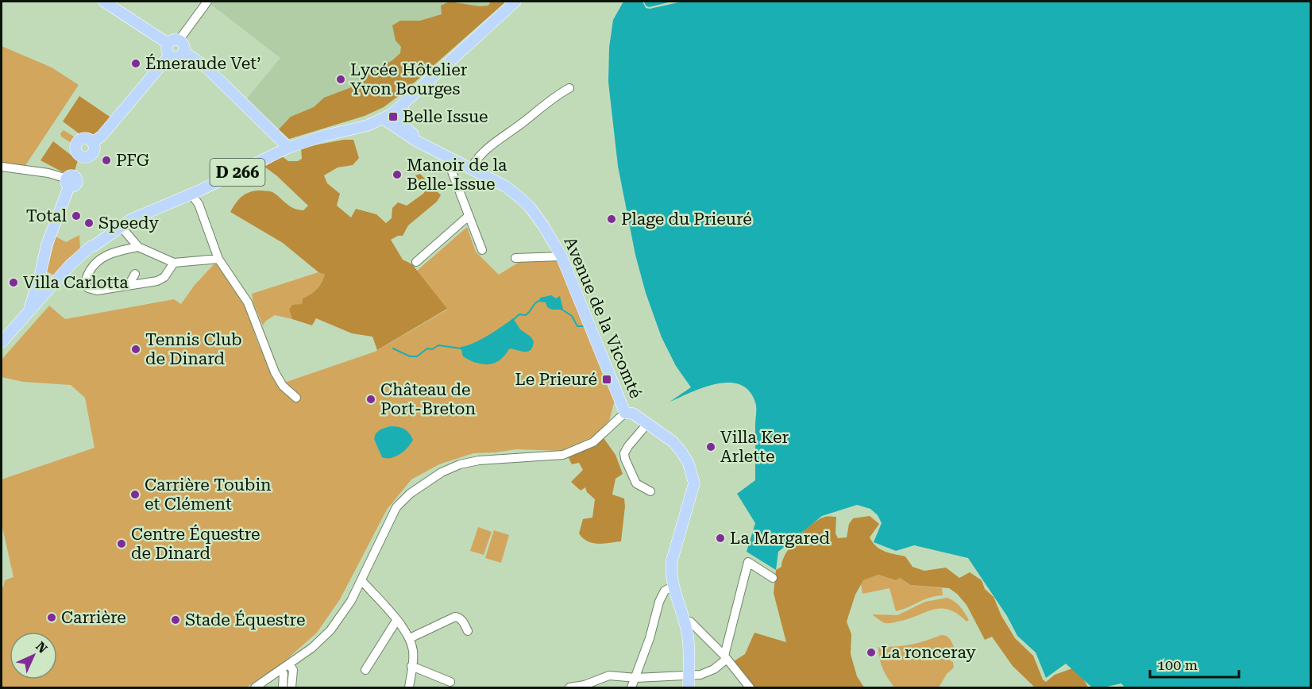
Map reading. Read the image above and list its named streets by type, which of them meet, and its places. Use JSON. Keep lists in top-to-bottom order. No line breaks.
{"streets":{"main road":["D 266","Avenue de la Vicomté"]},"crossings":[["D 266","Avenue de la Vicomté"]],"places":{"other":["Émeraude Vet’","Lycée Hôtelier Yvon Bourges","PFG","Manoir de la Belle-Issue","Total","Plage du Prieuré","Speedy","Villa Carlotta","Tennis Club de Dinard","Château de Port-Breton","Villa Ker Arlette","Carrière Toubin et Clément","La Margared","Centre Équestre de Dinard","Carrière","Stade Équestre","La ronceray"],"transit":["Belle Issue","Le Prieuré"]},"scale_bar":"100 m","north":"top right"}
